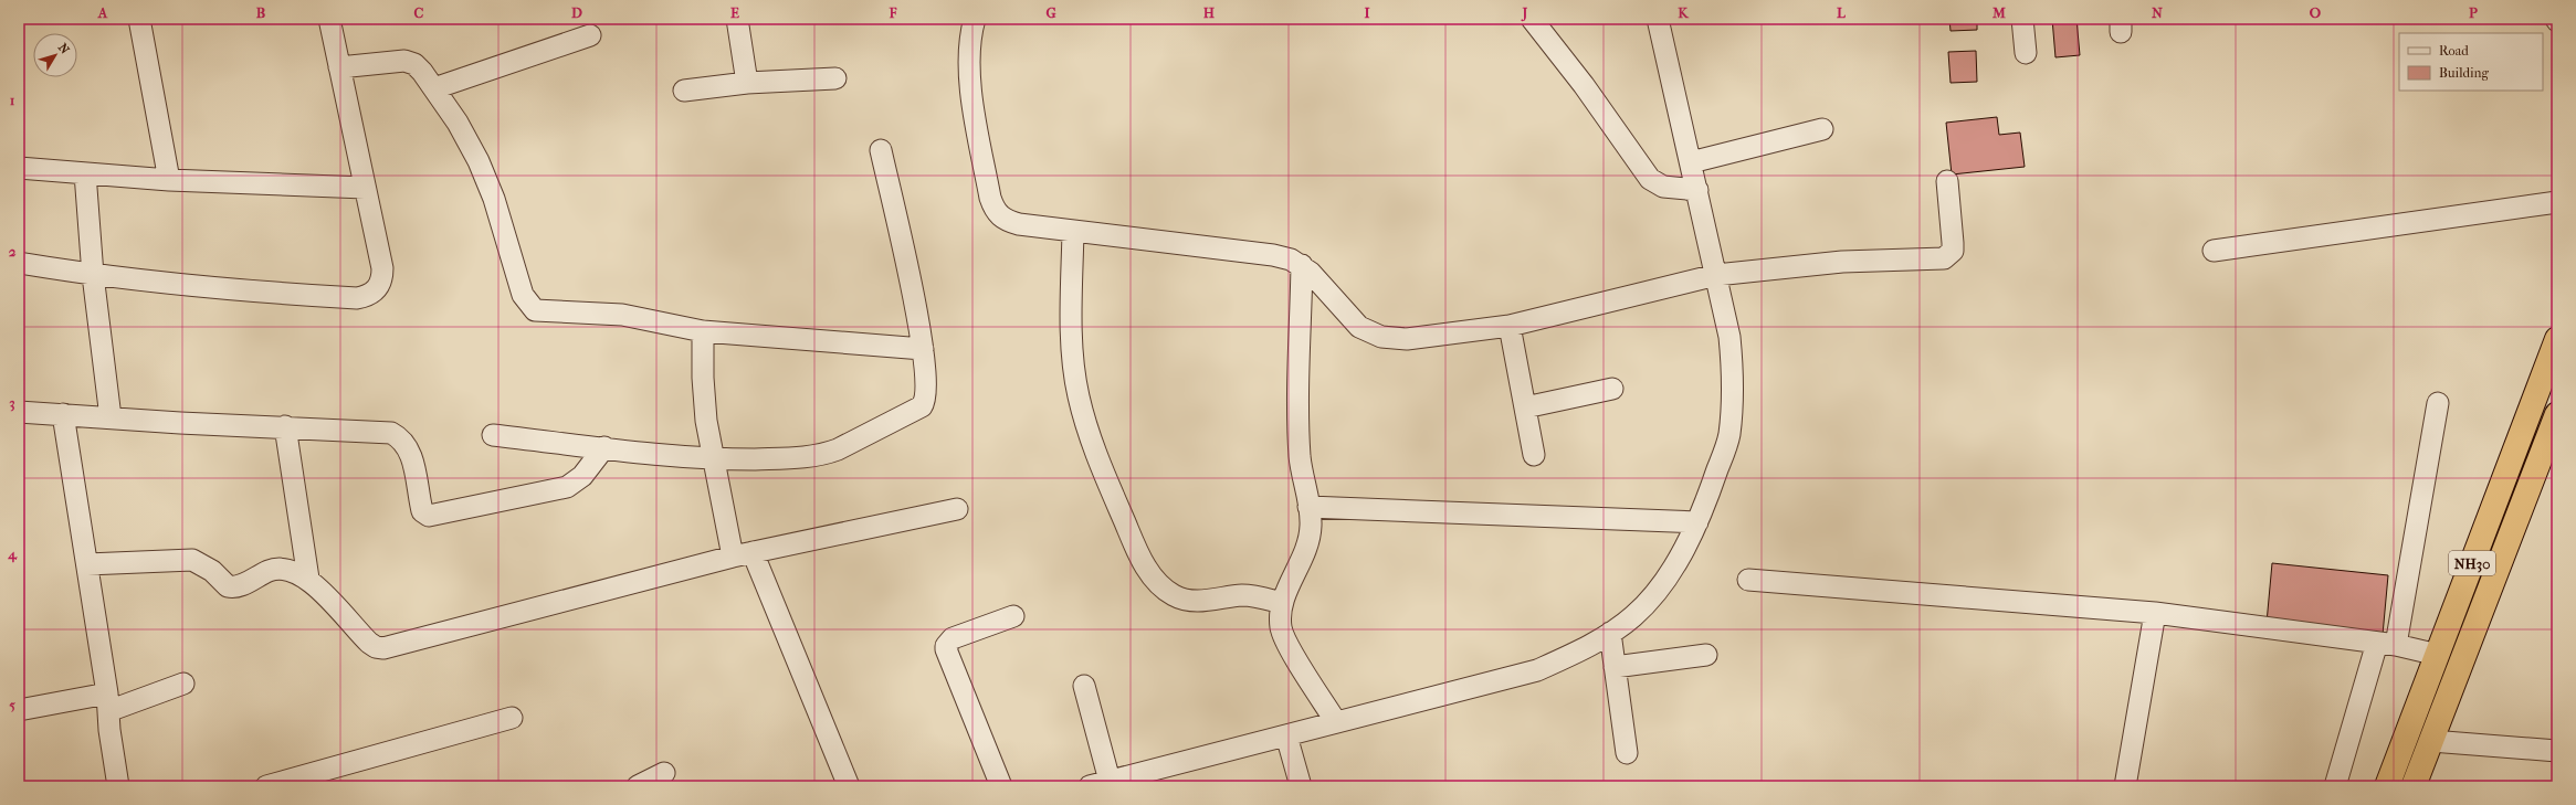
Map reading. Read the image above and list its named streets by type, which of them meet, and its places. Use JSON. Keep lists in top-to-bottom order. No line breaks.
{"streets":{"highway":["NH30"]},"legend":["Road","Building"],"north":"top right","grid":{"columns":["A","B","C","D","E","F","G","H","I","J","K","L","M","N","O","P"],"rows":["1","2","3","4","5"]}}
